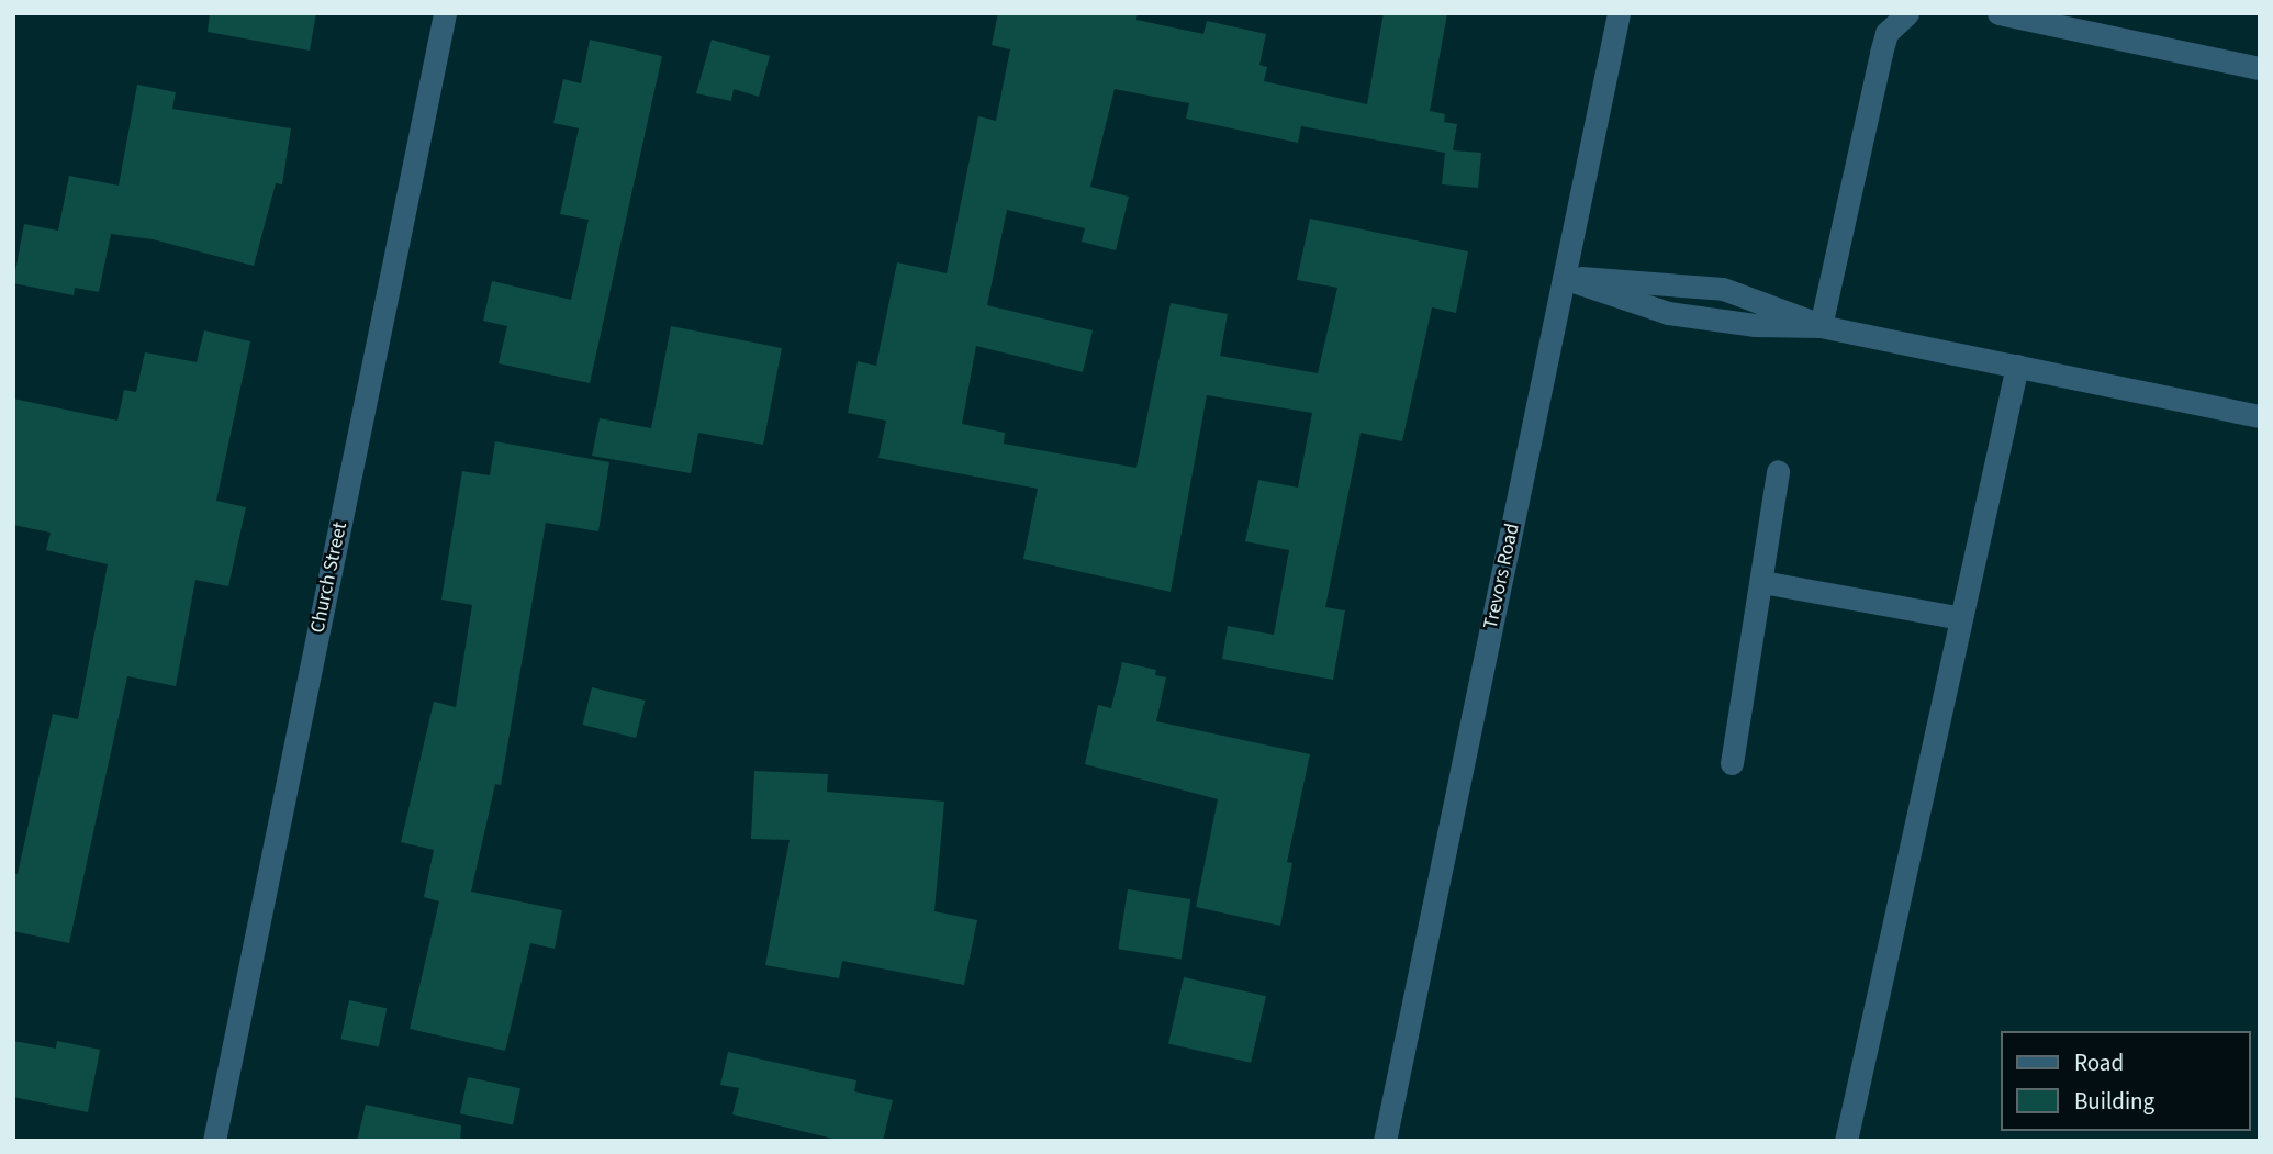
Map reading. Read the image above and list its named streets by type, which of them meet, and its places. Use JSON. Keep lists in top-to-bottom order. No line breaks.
{"streets":{"street":["Trevors Road","Church Street"]},"legend":["Road","Building"]}
